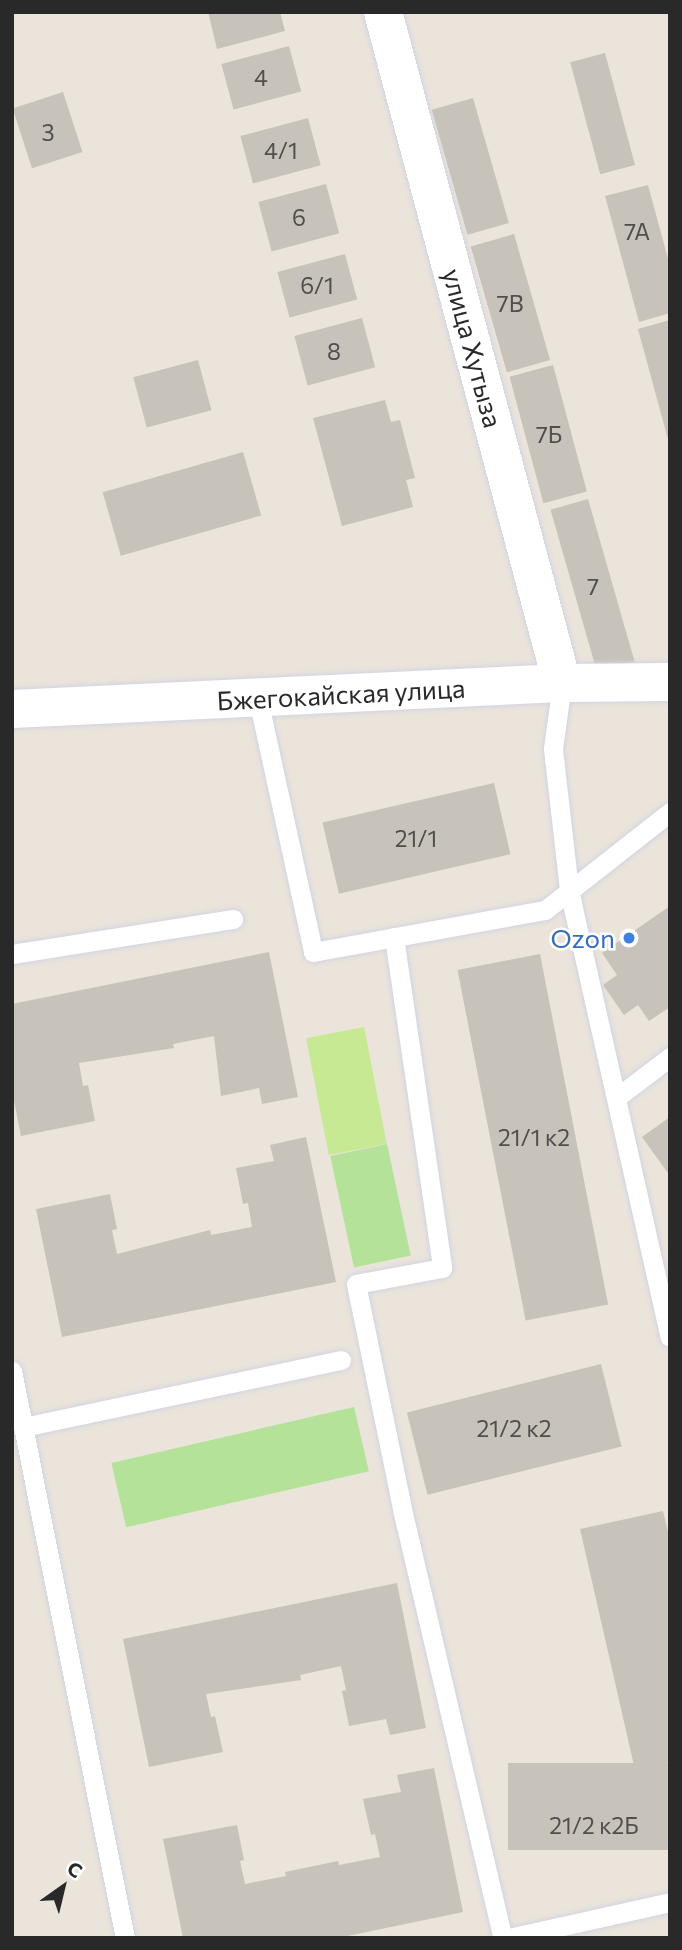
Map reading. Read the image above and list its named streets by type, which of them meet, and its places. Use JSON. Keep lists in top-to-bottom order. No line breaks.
{"streets":{"street":["улица Хутыза","Бжегокайская улица"]},"crossings":[["улица Хутыза","Бжегокайская улица"]],"places":["Ozon"],"house_numbers":["4","3","4/1","6","7А","6/1","7В","8","7Б","7","21/1","21/1 к2","21/2 к2","21/2 к2Б"],"north":"top right"}
